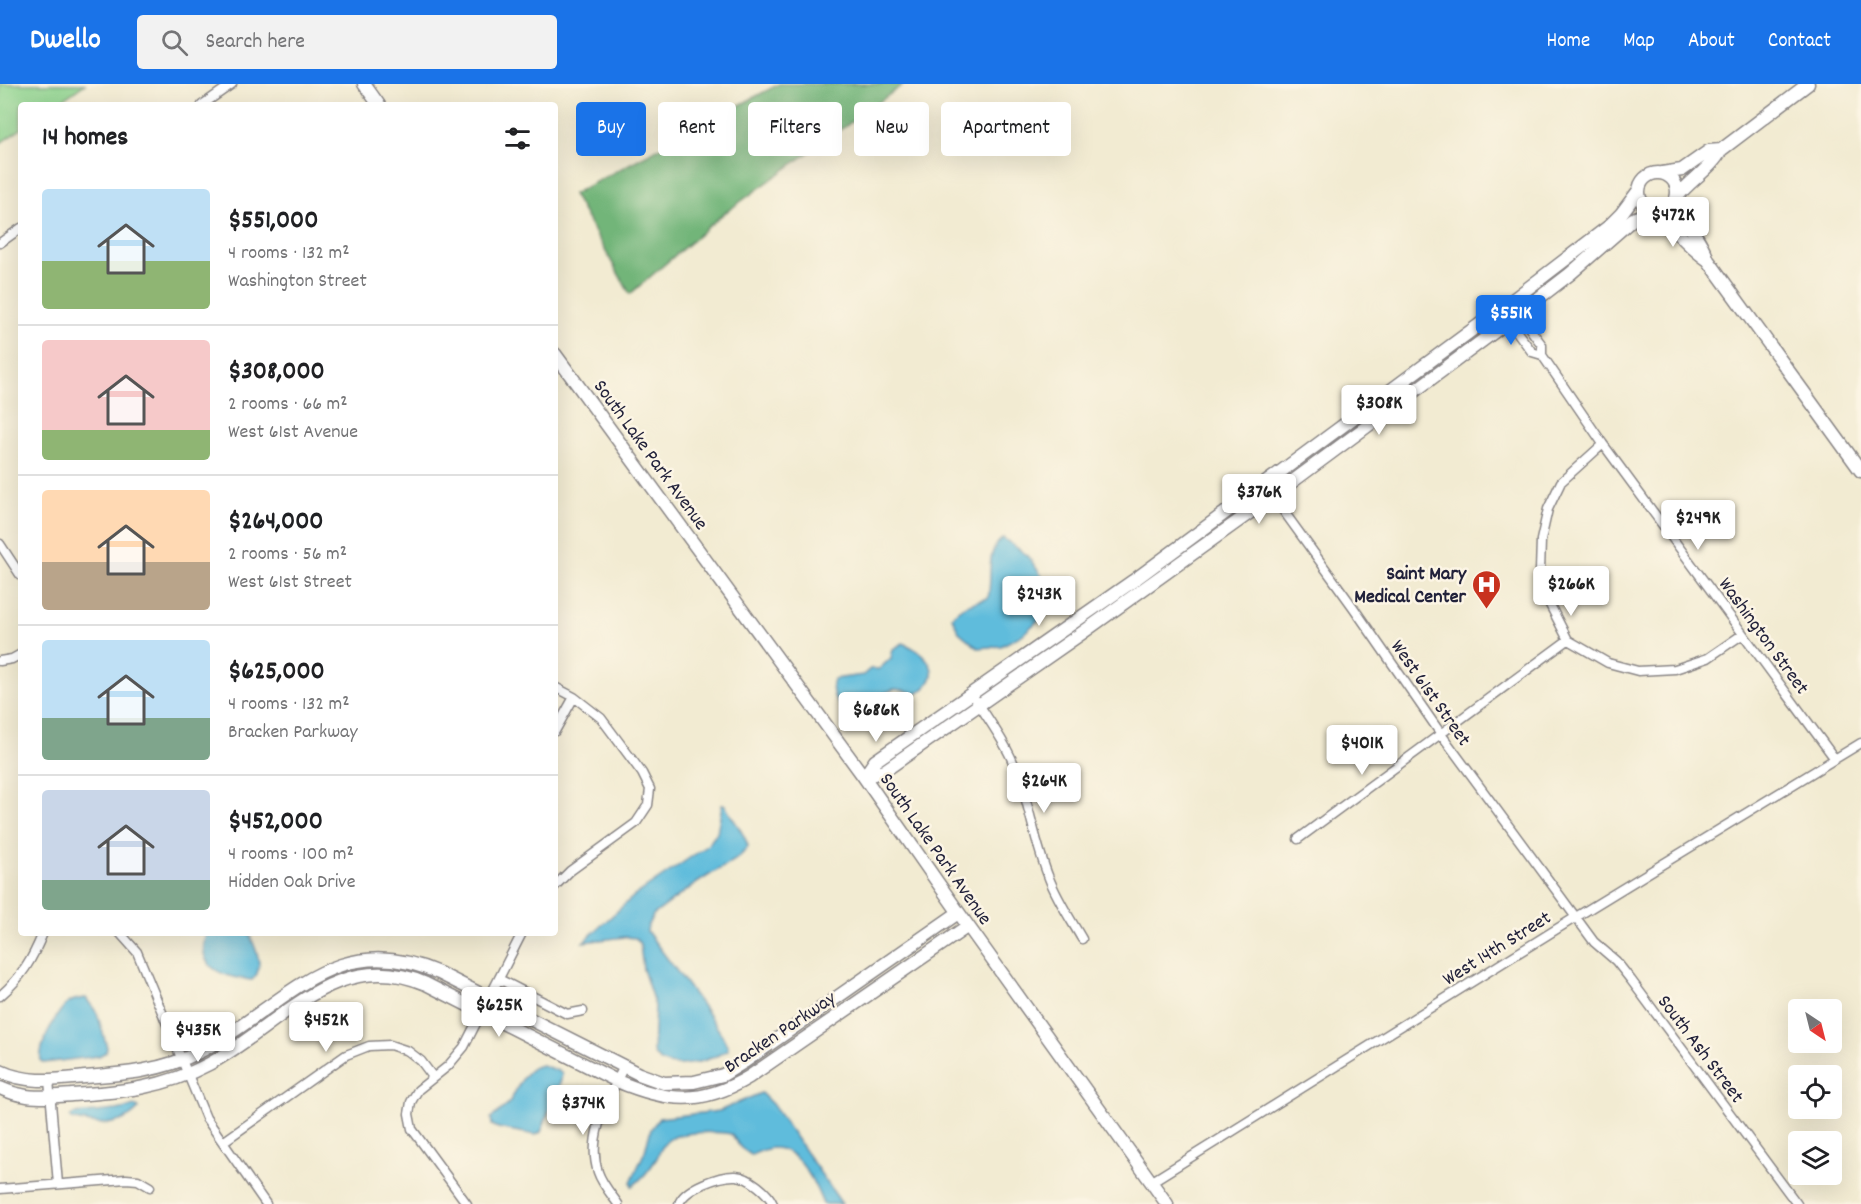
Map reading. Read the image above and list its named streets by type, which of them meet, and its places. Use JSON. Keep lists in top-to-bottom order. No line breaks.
{"streets":{"main road":["South Lake Park Avenue","Bracken Parkway"],"street":["Washington Street","West 61st Street","West 14th Street","South Ash Street"]},"crossings":[["South Lake Park Avenue","West 14th Street"],["South Lake Park Avenue","Bracken Parkway"],["Washington Street","West 14th Street"],["West 61st Street","West 14th Street"],["West 61st Street","South Ash Street"],["West 14th Street","South Ash Street"]],"places":{"hospital":["Saint Mary Medical Center"]},"north":"bottom right","page":{"header":"Dwello","search":"Search here","nav":["Home","Map","About","Contact"],"chip":["Buy","Rent","Filters","New","Apartment"],"heading":"14 homes","list":[{"name":"$551,000","note":"4 rooms · 132 m² · Washington Street"},{"name":"$308,000","note":"2 rooms · 66 m² · West 61st Avenue"},{"name":"$264,000","note":"2 rooms · 56 m² · West 61st Street"},{"name":"$625,000","note":"4 rooms · 132 m² · Bracken Parkway"},{"name":"$452,000","note":"4 rooms · 100 m² · Hidden Oak Drive"}],"price":["$472K","$551K","$308K","$376K","$249K","$266K","$243K","$686K","$401K","$264K","$625K","$452K","$435K","$374K"]}}
